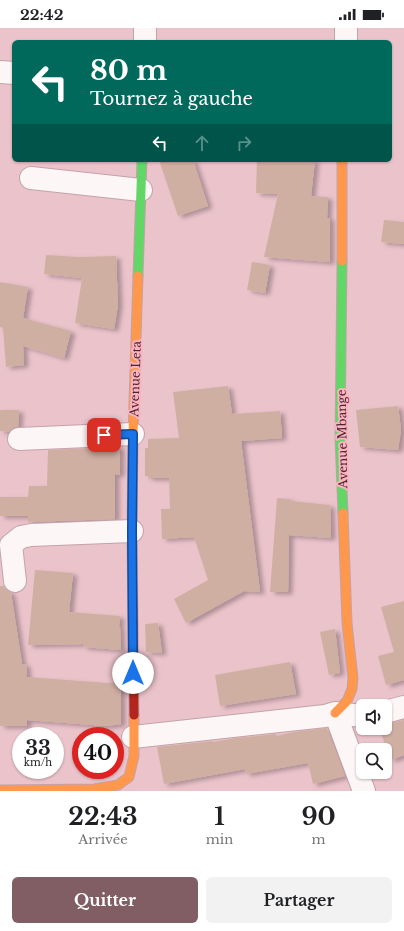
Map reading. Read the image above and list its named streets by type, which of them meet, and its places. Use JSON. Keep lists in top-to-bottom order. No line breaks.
{"streets":{"street":["Avenue Leta","Avenue Mbange"]},"page":{"status":"22:42","turn":["80 m","Tournez à gauche"],"speed":"33 km/h","limit":"40","eta":["22:43","Arrivée","1","min","90","m"],"buttons":["Quitter","Partager"]}}
